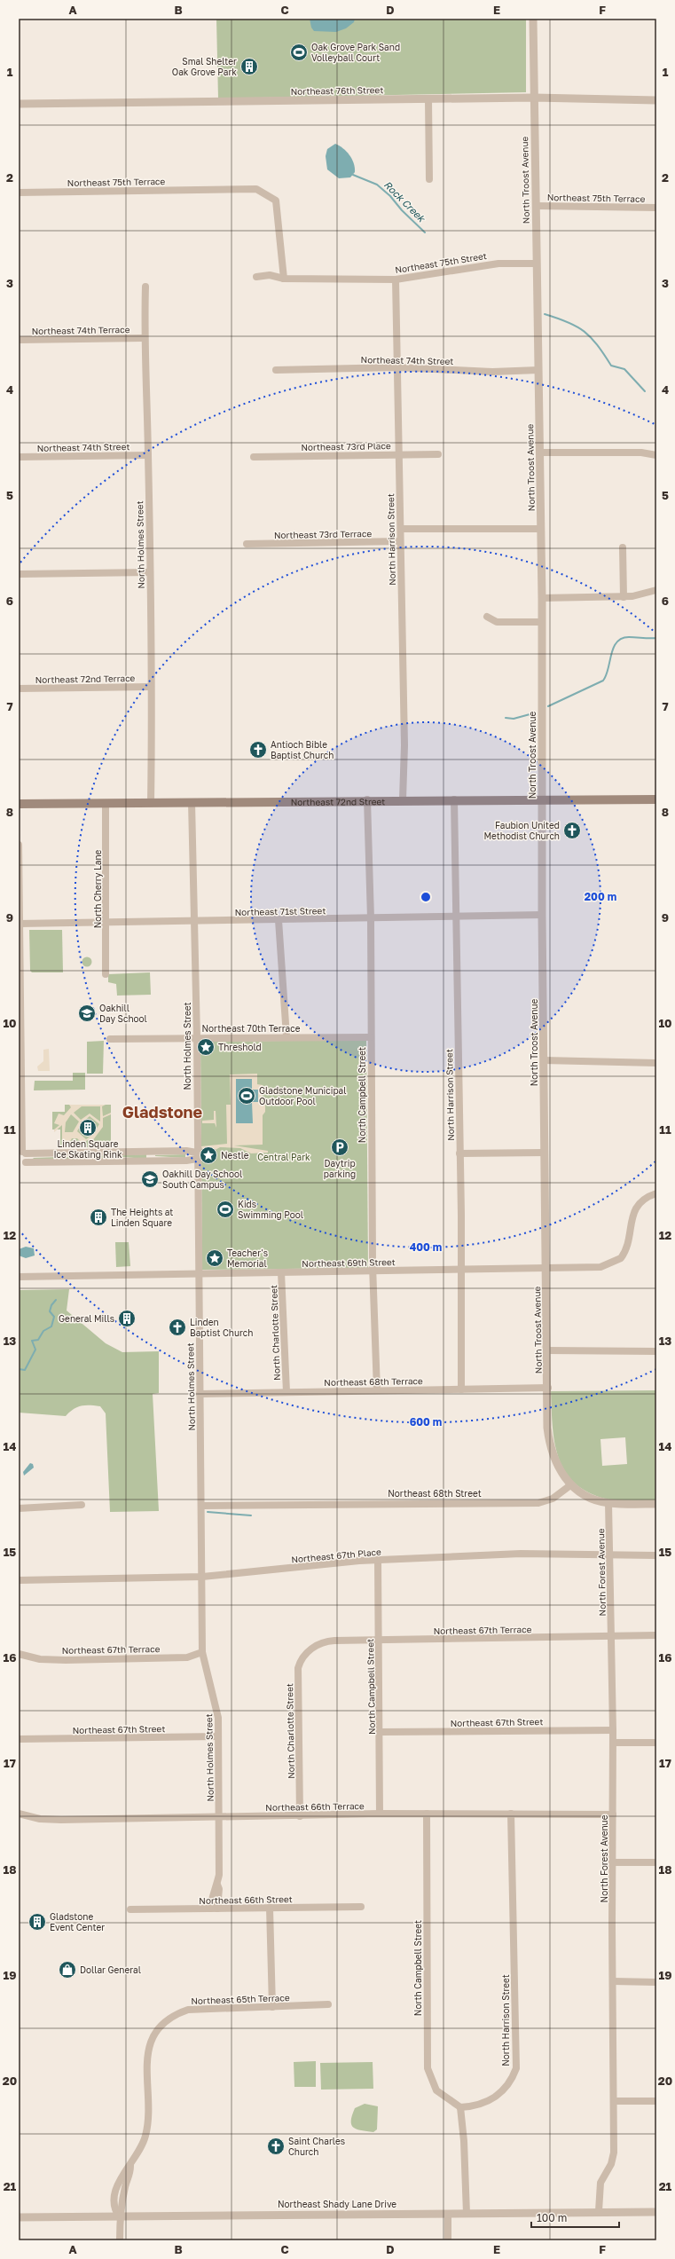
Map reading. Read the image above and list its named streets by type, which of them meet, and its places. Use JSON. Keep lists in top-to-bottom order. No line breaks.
{"streets":{"main road":["Northeast 72nd Street"],"street":["Northeast 76th Street","North Troost Avenue","Northeast 75th Terrace","Northeast 75th Street","Northeast 74th Terrace","Northeast 74th Street","Northeast 73rd Place","Northeast 73rd Terrace","North Harrison Street","North Holmes Street","Northeast 72nd Terrace","North Cherry Lane","Northeast 71st Street","Northeast 70th Terrace","North Campbell Street","Northeast 69th Street","North Charlotte Street","Northeast 68th Terrace","Northeast 68th Street","Northeast 67th Place","North Forest Avenue","Northeast 67th Terrace","Northeast 67th Street","Northeast 66th Terrace","Northeast 66th Street","Northeast 65th Terrace","Northeast Shady Lane Drive"]},"crossings":[["Northeast 76th Street","North Troost Avenue"],["North Troost Avenue","Northeast 75th Terrace"],["North Troost Avenue","Northeast 75th Street"],["North Troost Avenue","Northeast 74th Street"],["North Troost Avenue","Northeast 72nd Street"],["North Troost Avenue","Northeast 71st Street"],["North Troost Avenue","Northeast 69th Street"],["North Troost Avenue","Northeast 68th Terrace"],["North Troost Avenue","Northeast 68th Street"],["Northeast 75th Terrace","Northeast 75th Street"],["Northeast 75th Street","North Harrison Street"],["Northeast 74th Terrace","North Holmes Street"],["Northeast 74th Street","North Harrison Street"],["Northeast 74th Street","North Holmes Street"],["Northeast 73rd Place","North Harrison Street"],["Northeast 73rd Terrace","North Harrison Street"],["North Harrison Street","Northeast 72nd Street"],["North Harrison Street","Northeast 71st Street"],["North Harrison Street","North Campbell Street"],["North Harrison Street","Northeast 69th Street"],["North Harrison Street","Northeast 68th Terrace"],["North Harrison Street","Northeast 66th Terrace"],["North Holmes Street","Northeast 72nd Terrace"],["North Holmes Street","Northeast 72nd Street"],["North Holmes Street","Northeast 71st Street"],["North Holmes Street","Northeast 70th Terrace"],["North Holmes Street","Northeast 69th Street"],["North Holmes Street","Northeast 68th Terrace"],["North Holmes Street","Northeast 68th Street"],["North Holmes Street","Northeast 67th Place"],["North Holmes Street","Northeast 67th Terrace"],["North Holmes Street","Northeast 67th Street"],["North Holmes Street","Northeast 66th Terrace"],["North Holmes Street","Northeast 66th Street"],["Northeast 72nd Street","North Cherry Lane"],["Northeast 72nd Street","North Campbell Street"],["North Cherry Lane","Northeast 71st Street"],["Northeast 71st Street","North Campbell Street"],["Northeast 70th Terrace","North Campbell Street"],["North Campbell Street","Northeast 69th Street"],["North Campbell Street","Northeast 68th Terrace"],["North Campbell Street","Northeast 67th Place"],["North Campbell Street","Northeast 67th Terrace"],["North Campbell Street","Northeast 67th Street"],["North Campbell Street","Northeast 66th Terrace"],["Northeast 69th Street","North Charlotte Street"],["North Charlotte Street","Northeast 68th Terrace"],["North Charlotte Street","Northeast 67th Terrace"],["North Charlotte Street","Northeast 66th Terrace"],["Northeast 67th Place","North Forest Avenue"],["North Forest Avenue","Northeast 67th Terrace"],["North Forest Avenue","Northeast 67th Street"],["North Forest Avenue","Northeast 66th Terrace"],["North Forest Avenue","Northeast Shady Lane Drive"],["Northeast 65th Terrace","Northeast Shady Lane Drive"]],"districts":["Gladstone"],"water":["Rock Creek"],"parks":["Central Park"],"places":{"sports":["Oak Grove Park Sand Volleyball Court","Gladstone Municipal Outdoor Pool","Kids Swimming Pool"],"building":["Smal Shelter Oak Grove Park","Linden Square Ice Skating Rink","The Heights at Linden Square","General Mills","Gladstone Event Center"],"church":["Antioch Bible Baptist Church","Faubion United Methodist Church","Linden Baptist Church","Saint Charles Church"],"school or university":["Oakhill Day School","Oakhill Day School South Campus"],"place":["Threshold","Nestle","Teacher's Memorial"],"parking":["Daytrip parking"],"shop":["Dollar General"]},"scale_bar":"100 m","grid":{"columns":["A","B","C","D","E","F"],"rows":["1","2","3","4","5","6","7","8","9","10","11","12","13","14","15","16","17","18","19","20","21"]},"rings":["200 m","400 m","600 m"]}
